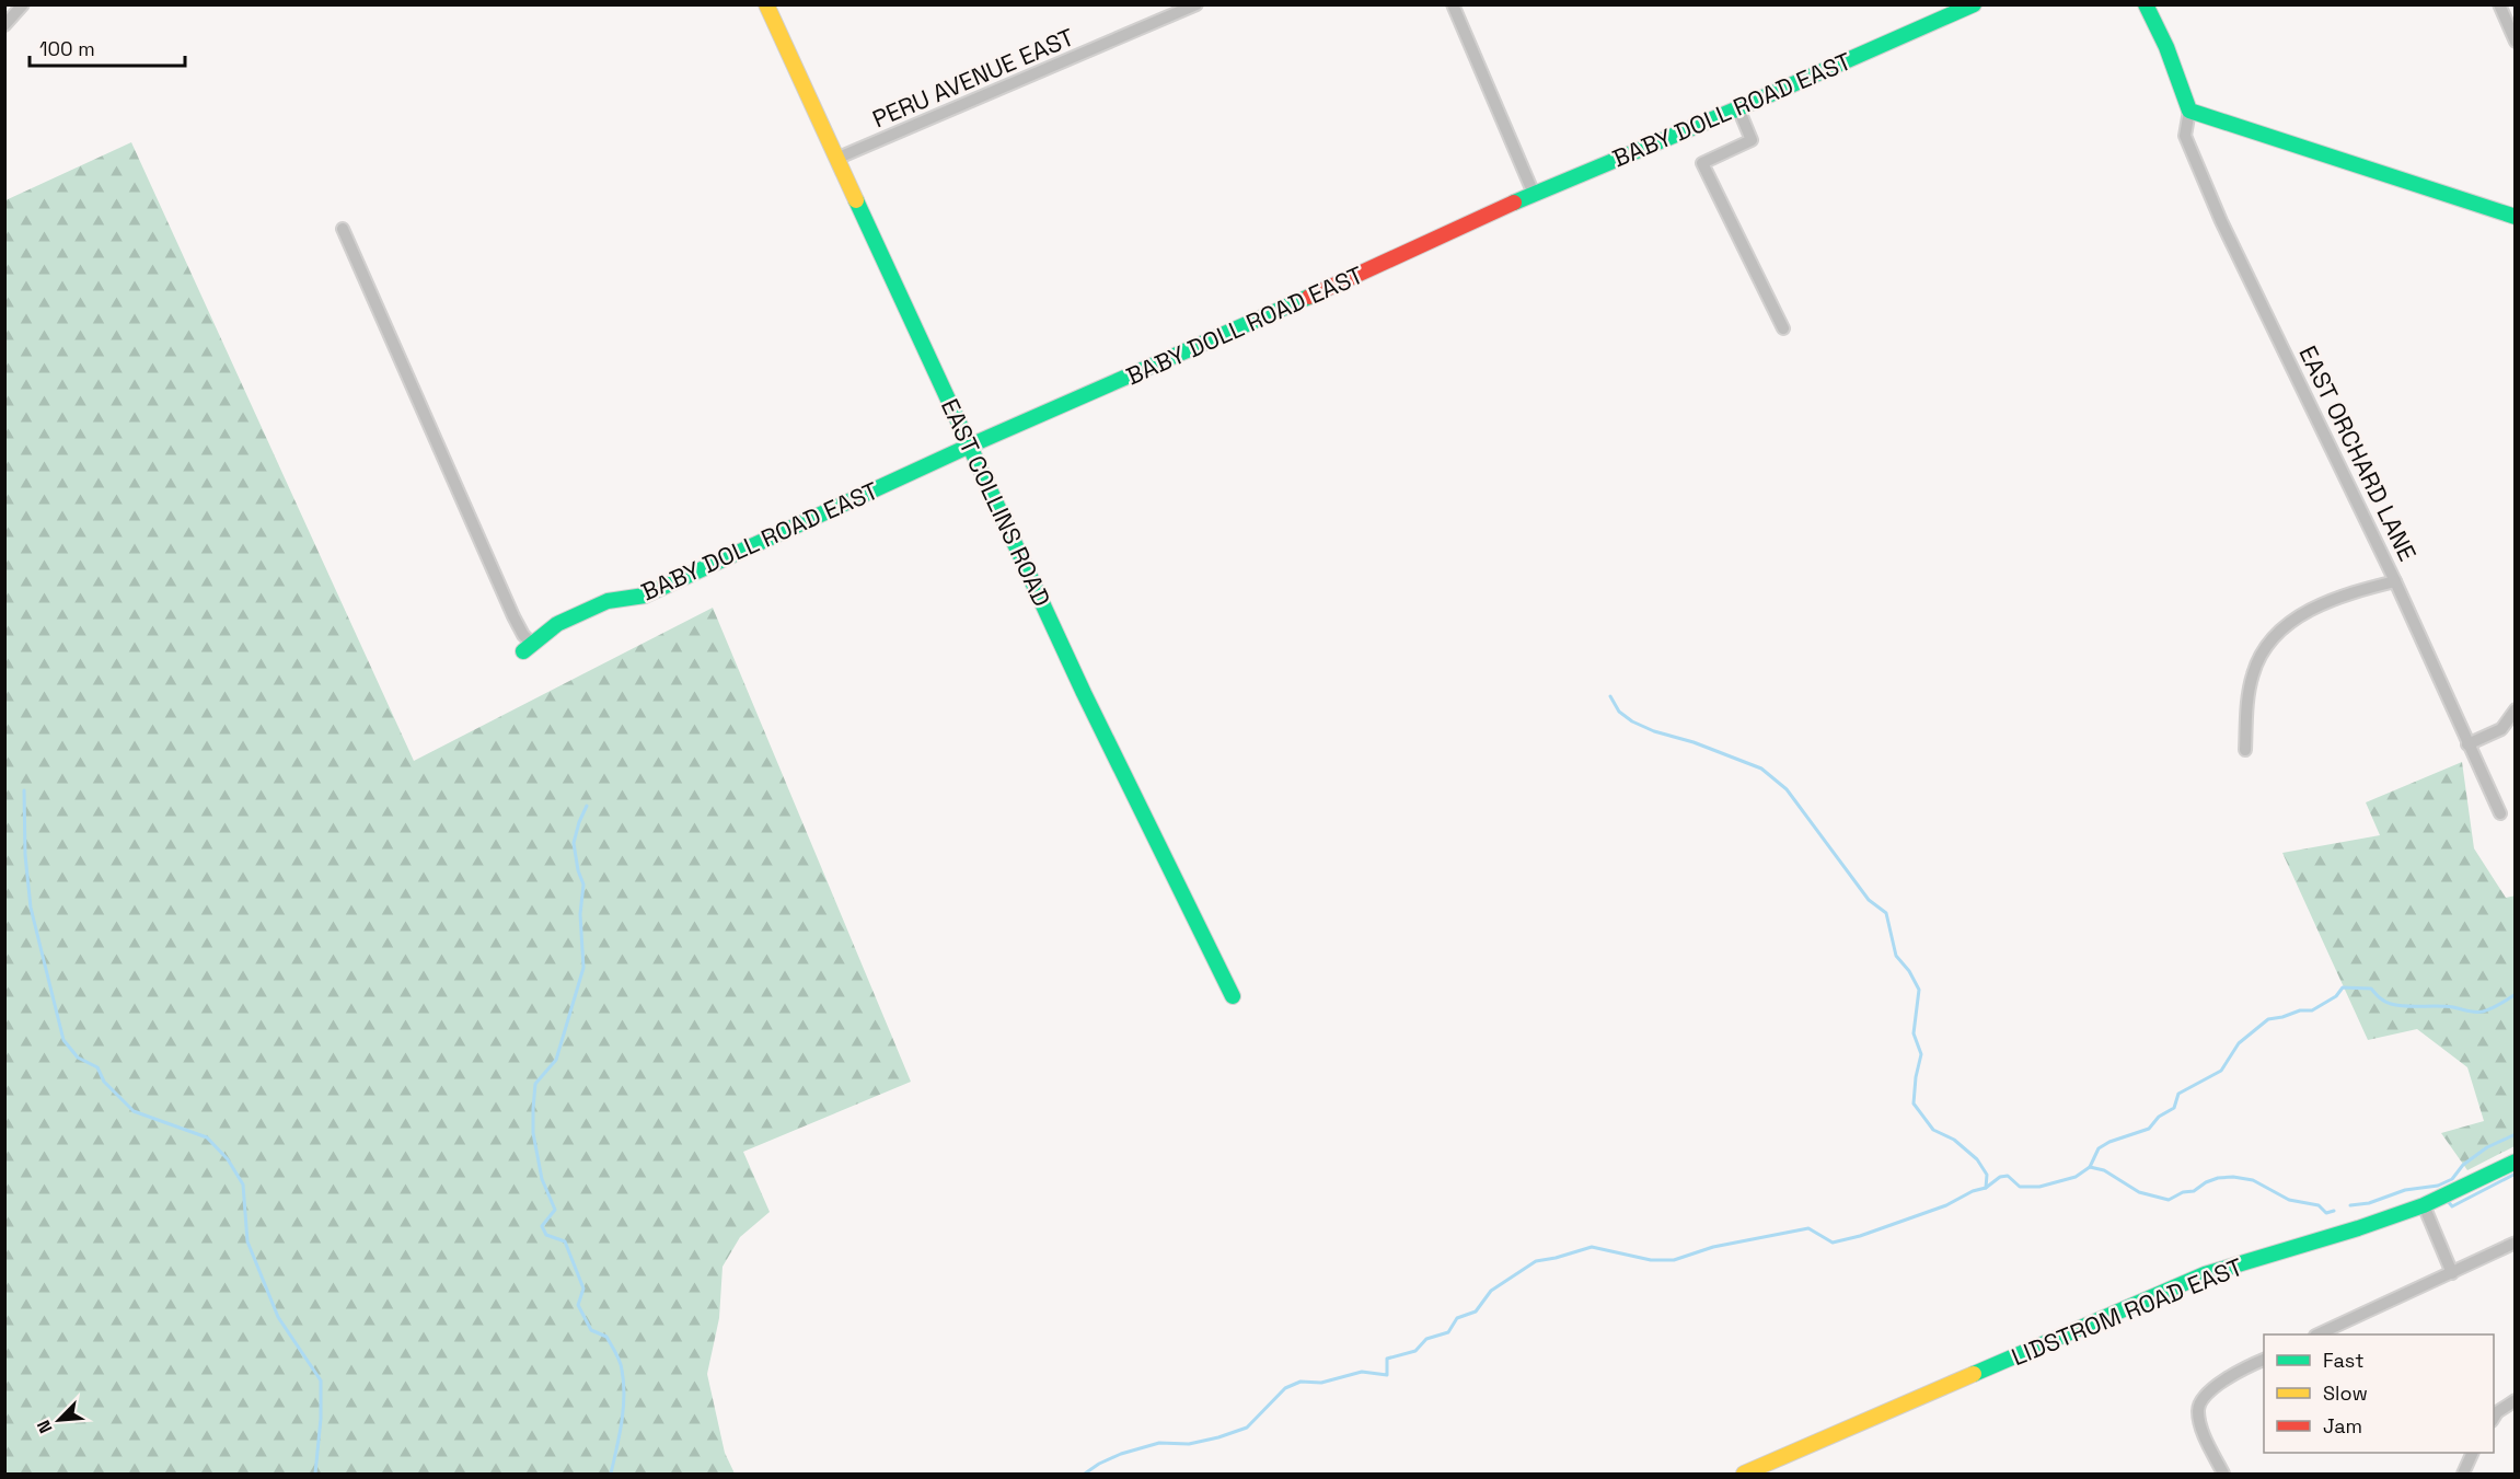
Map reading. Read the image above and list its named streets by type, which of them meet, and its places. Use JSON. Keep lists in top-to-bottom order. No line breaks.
{"streets":{"street":["PERU AVENUE EAST","BABY DOLL ROAD EAST","EAST ORCHARD LANE","EAST COLLINS ROAD","LIDSTROM ROAD EAST"]},"crossings":[["PERU AVENUE EAST","EAST COLLINS ROAD"],["BABY DOLL ROAD EAST","EAST COLLINS ROAD"]],"legend":["Fast","Slow","Jam"],"scale_bar":"100 m","north":"bottom left"}
